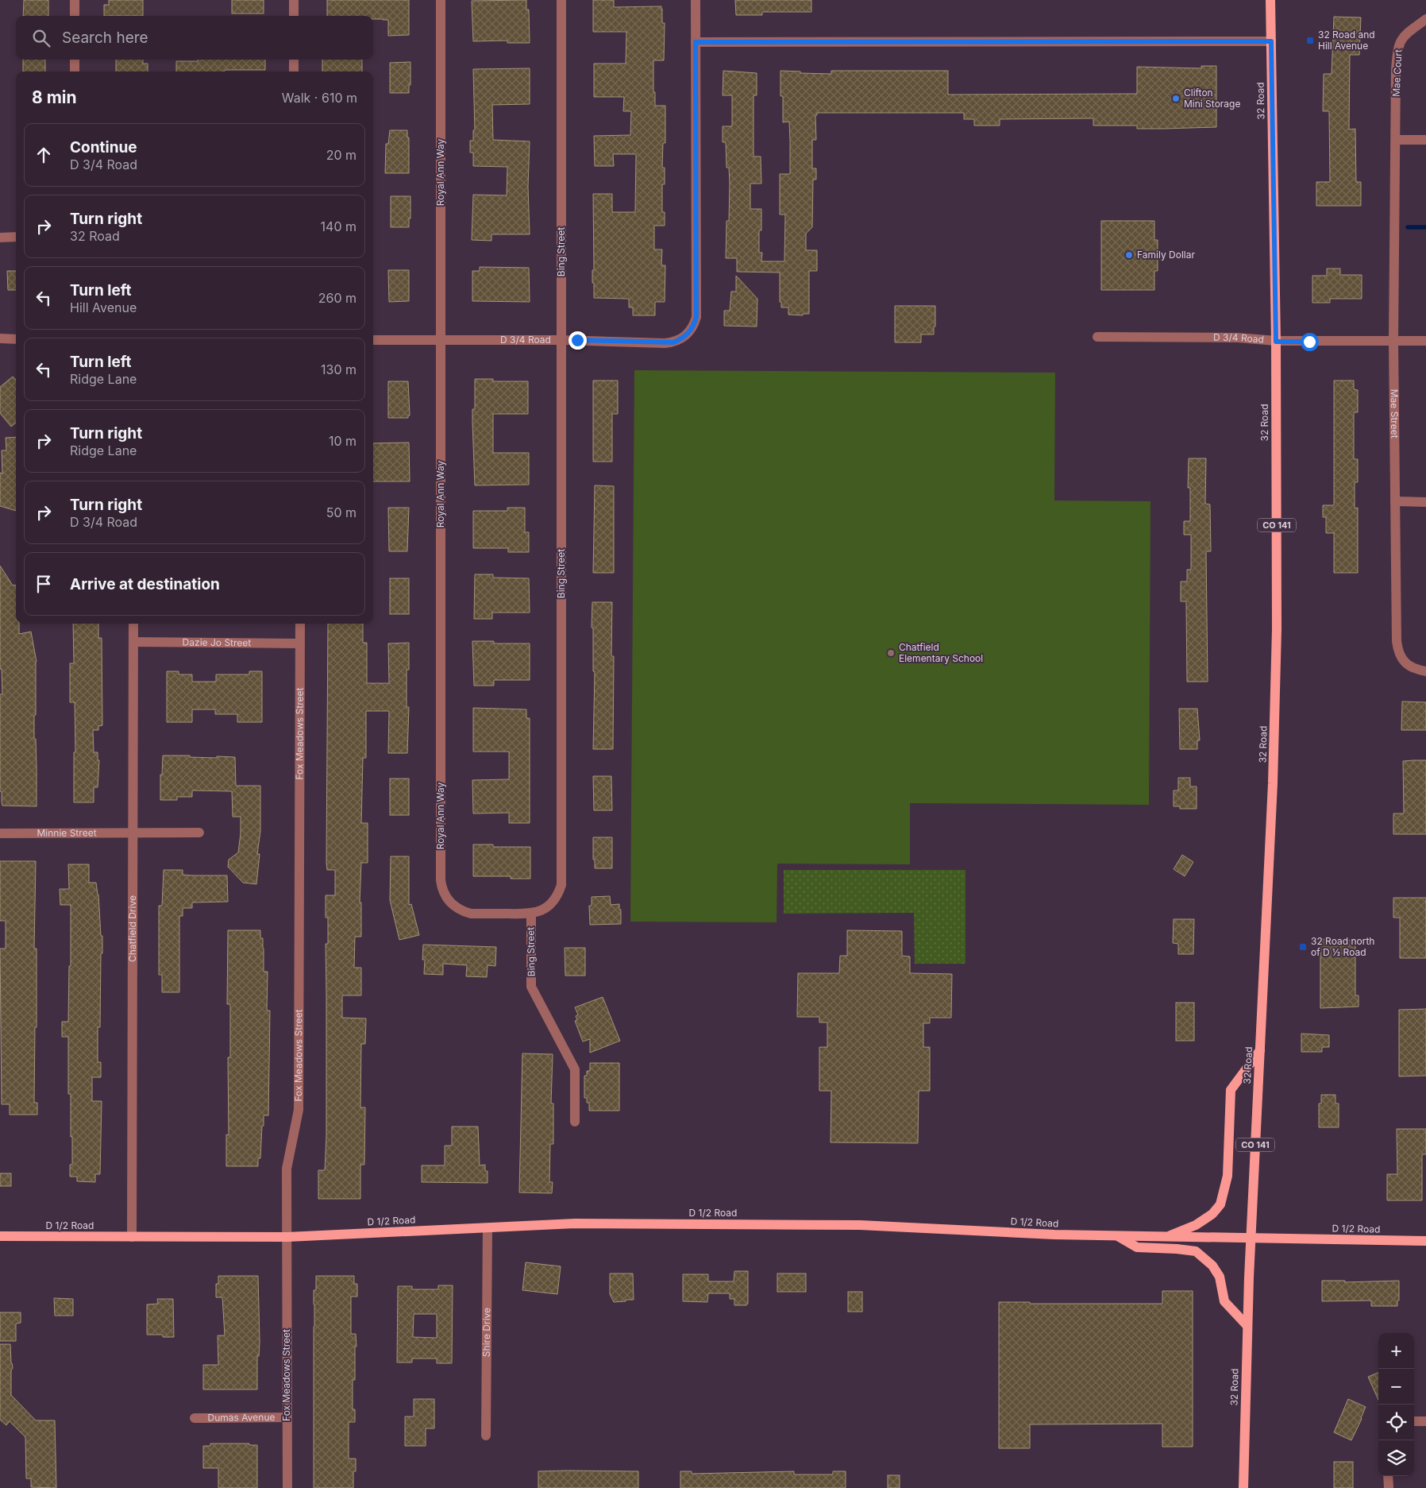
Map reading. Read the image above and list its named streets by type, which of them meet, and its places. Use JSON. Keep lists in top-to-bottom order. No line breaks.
{"streets":{"main road":["32 Road","CO 141","D 1/2 Road"],"street":["Mae Court","Royal Ann Way","Bing Street","D 3/4 Road","Mae Street","Dazie Jo Street","Fox Meadows Street","Minnie Street","Chatfield Drive","Shire Drive","Dumas Avenue"]},"crossings":[["Mae Court","Mae Street"],["32 Road","D 3/4 Road"],["32 Road","D 1/2 Road"],["Royal Ann Way","Bing Street"],["Royal Ann Way","D 3/4 Road"],["Bing Street","D 3/4 Road"],["D 3/4 Road","Mae Street"],["Dazie Jo Street","Fox Meadows Street"],["Dazie Jo Street","Chatfield Drive"],["Fox Meadows Street","D 1/2 Road"],["Fox Meadows Street","Dumas Avenue"],["Minnie Street","Chatfield Drive"],["Chatfield Drive","D 1/2 Road"],["D 1/2 Road","Shire Drive"]],"places":{"transit":["32 Road and Hill Avenue","32 Road north of D ½ Road"],"other":["Clifton Mini Storage","Family Dollar","Chatfield Elementary School"]},"page":{"search":"Search here","heading":["8 min","Walk · 610 m"],"list":[["Continue","D 3/4 Road","20 m"],["Turn right","32 Road","140 m"],["Turn left","Hill Avenue","260 m"],["Turn left","Ridge Lane","130 m"],["Turn right","Ridge Lane","10 m"],["Turn right","D 3/4 Road","50 m"],"Arrive at destination"],"map_buttons":["+","−"]}}
